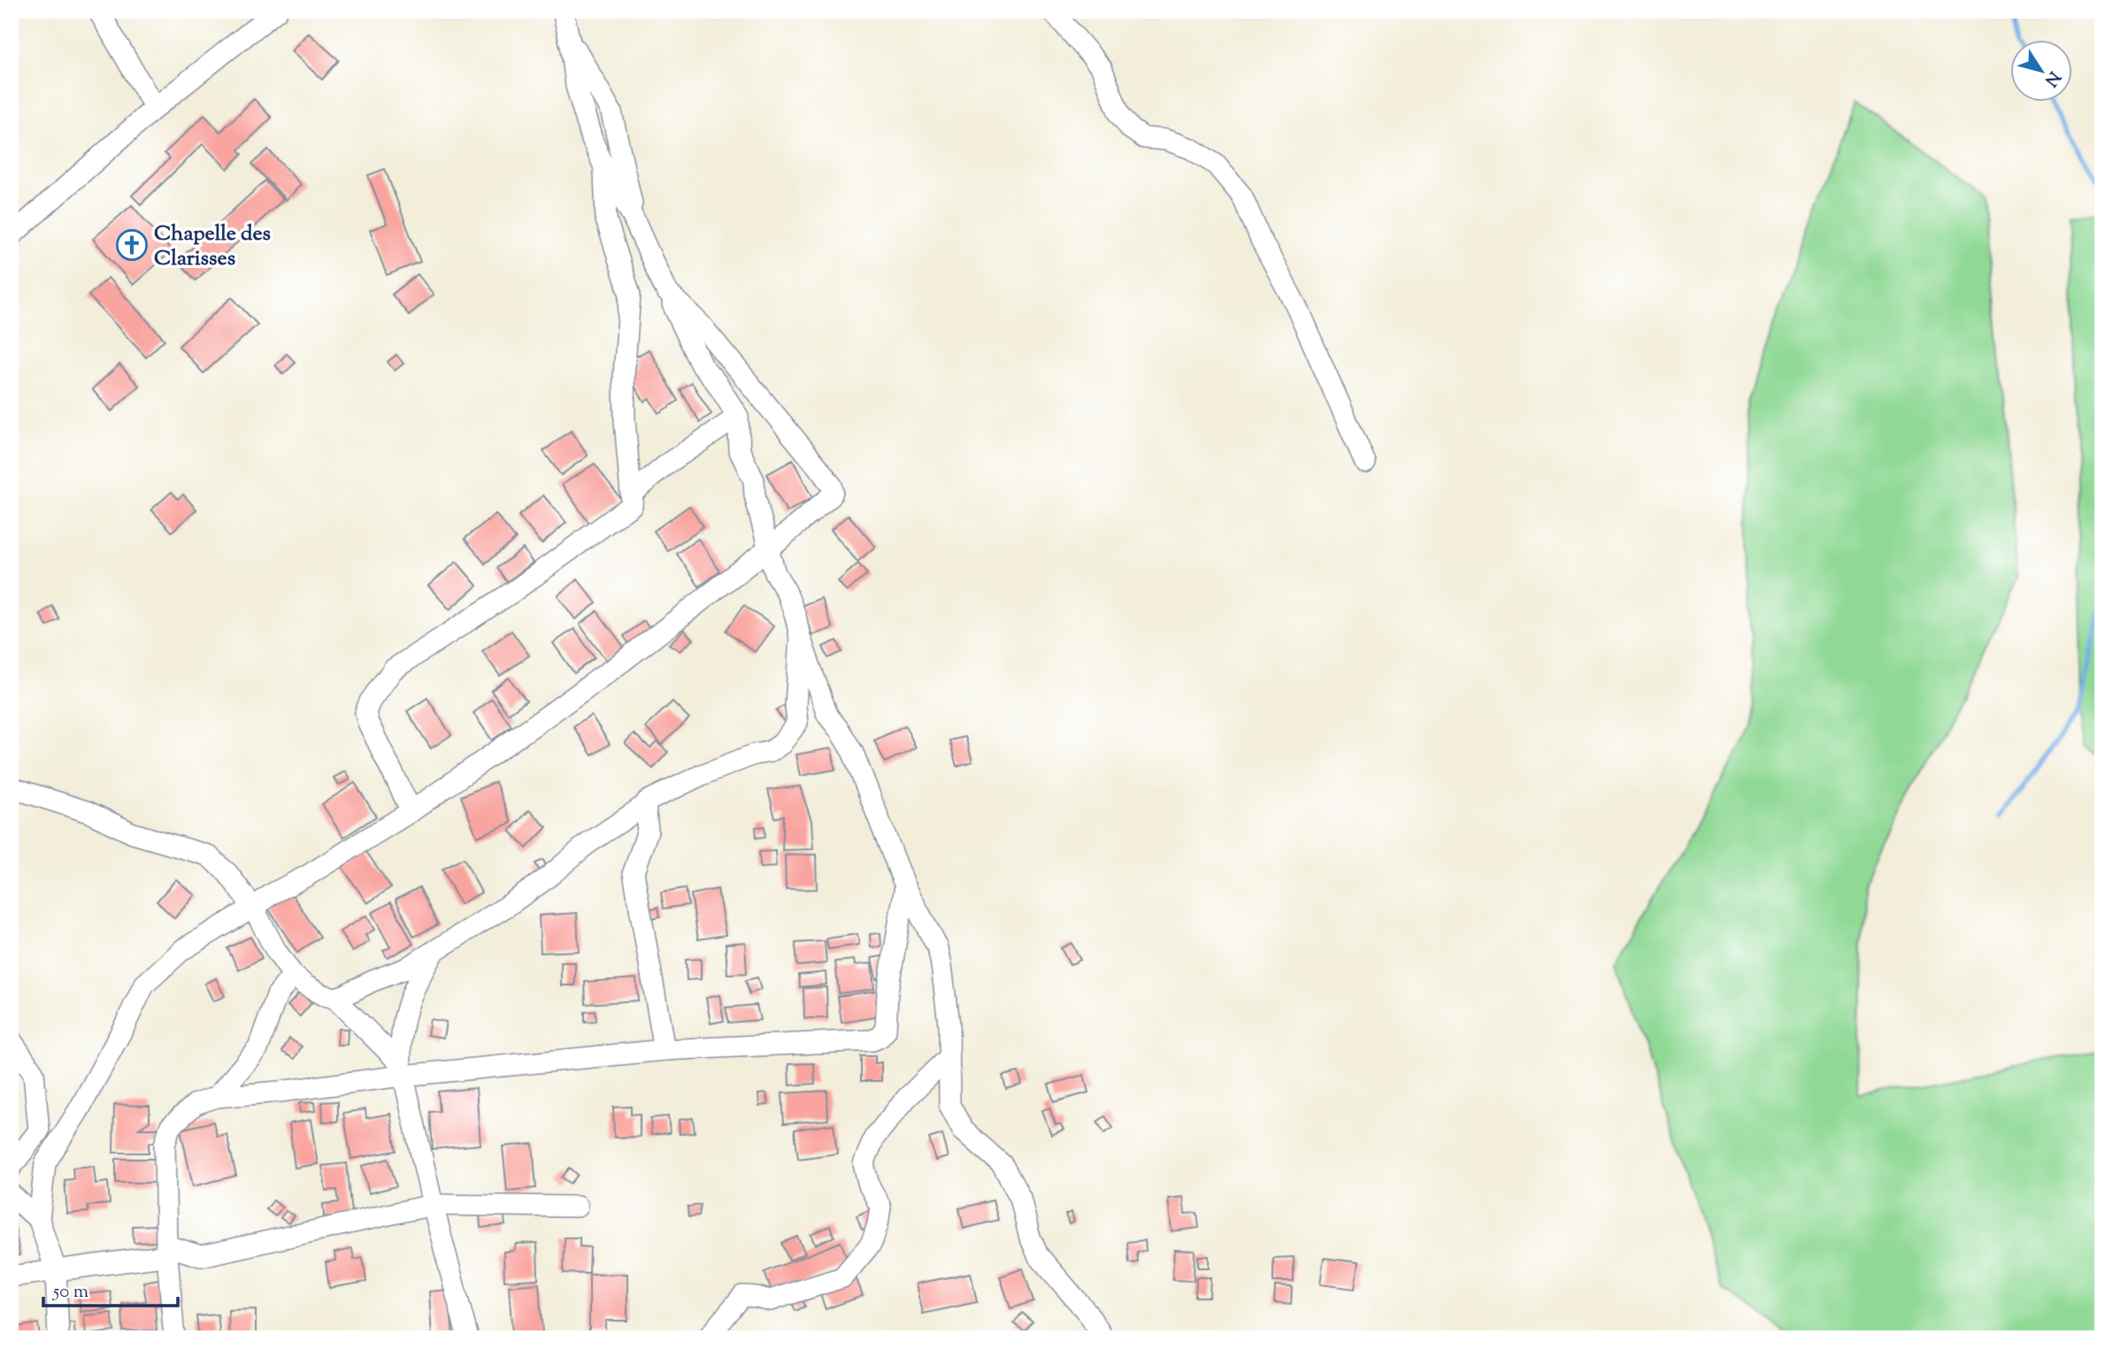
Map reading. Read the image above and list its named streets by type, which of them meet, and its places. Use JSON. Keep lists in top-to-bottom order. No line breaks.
{"places":{"church":["Chapelle des Clarisses"]},"scale_bar":"50 m","north":"bottom right"}
